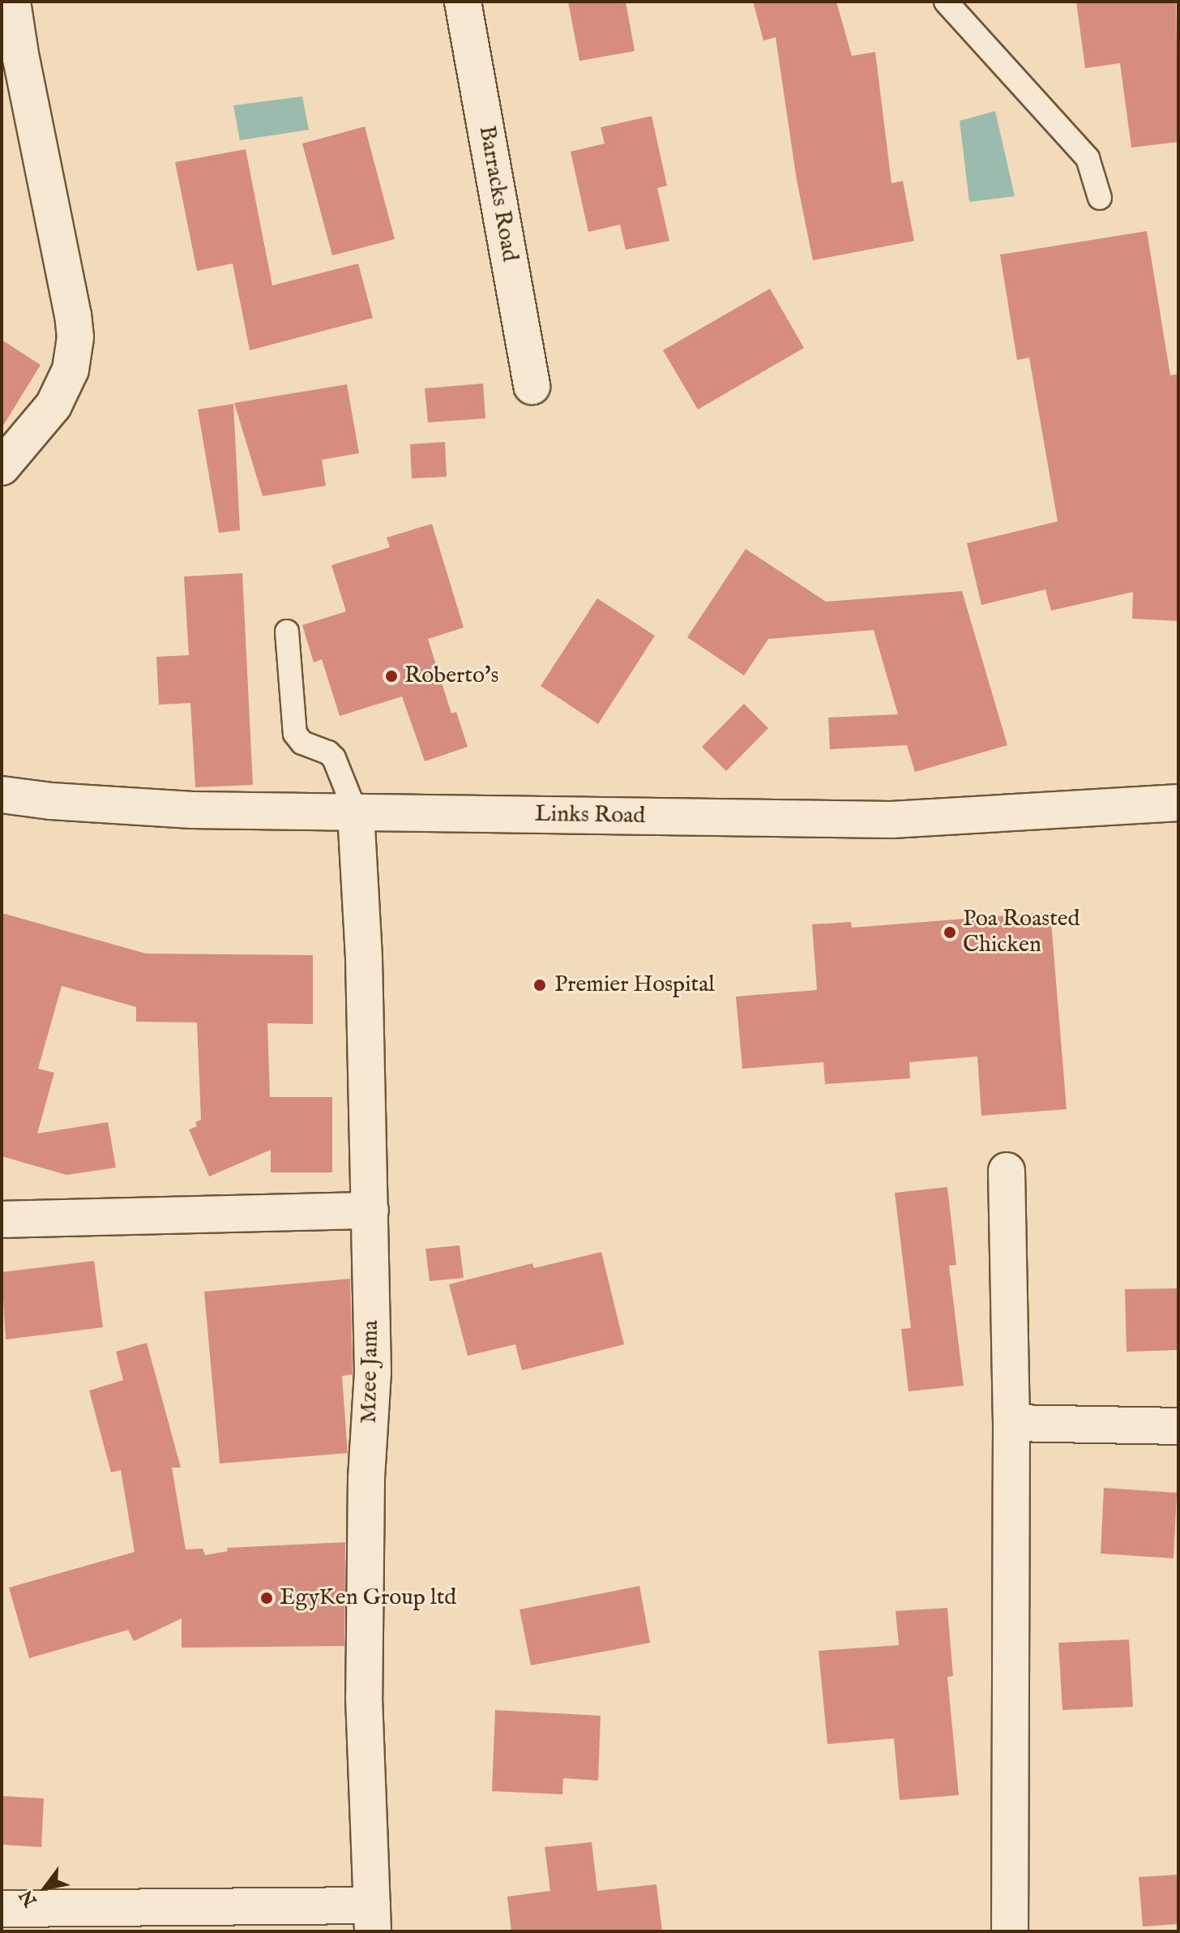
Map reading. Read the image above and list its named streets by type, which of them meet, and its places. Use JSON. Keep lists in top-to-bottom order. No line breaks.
{"streets":{"street":["Barracks Road","Links Road","Mzee Jama"]},"crossings":[["Links Road","Mzee Jama"]],"places":["Roberto's","Poa Roasted Chicken","Premier Hospital","EgyKen Group ltd"],"north":"bottom left"}
